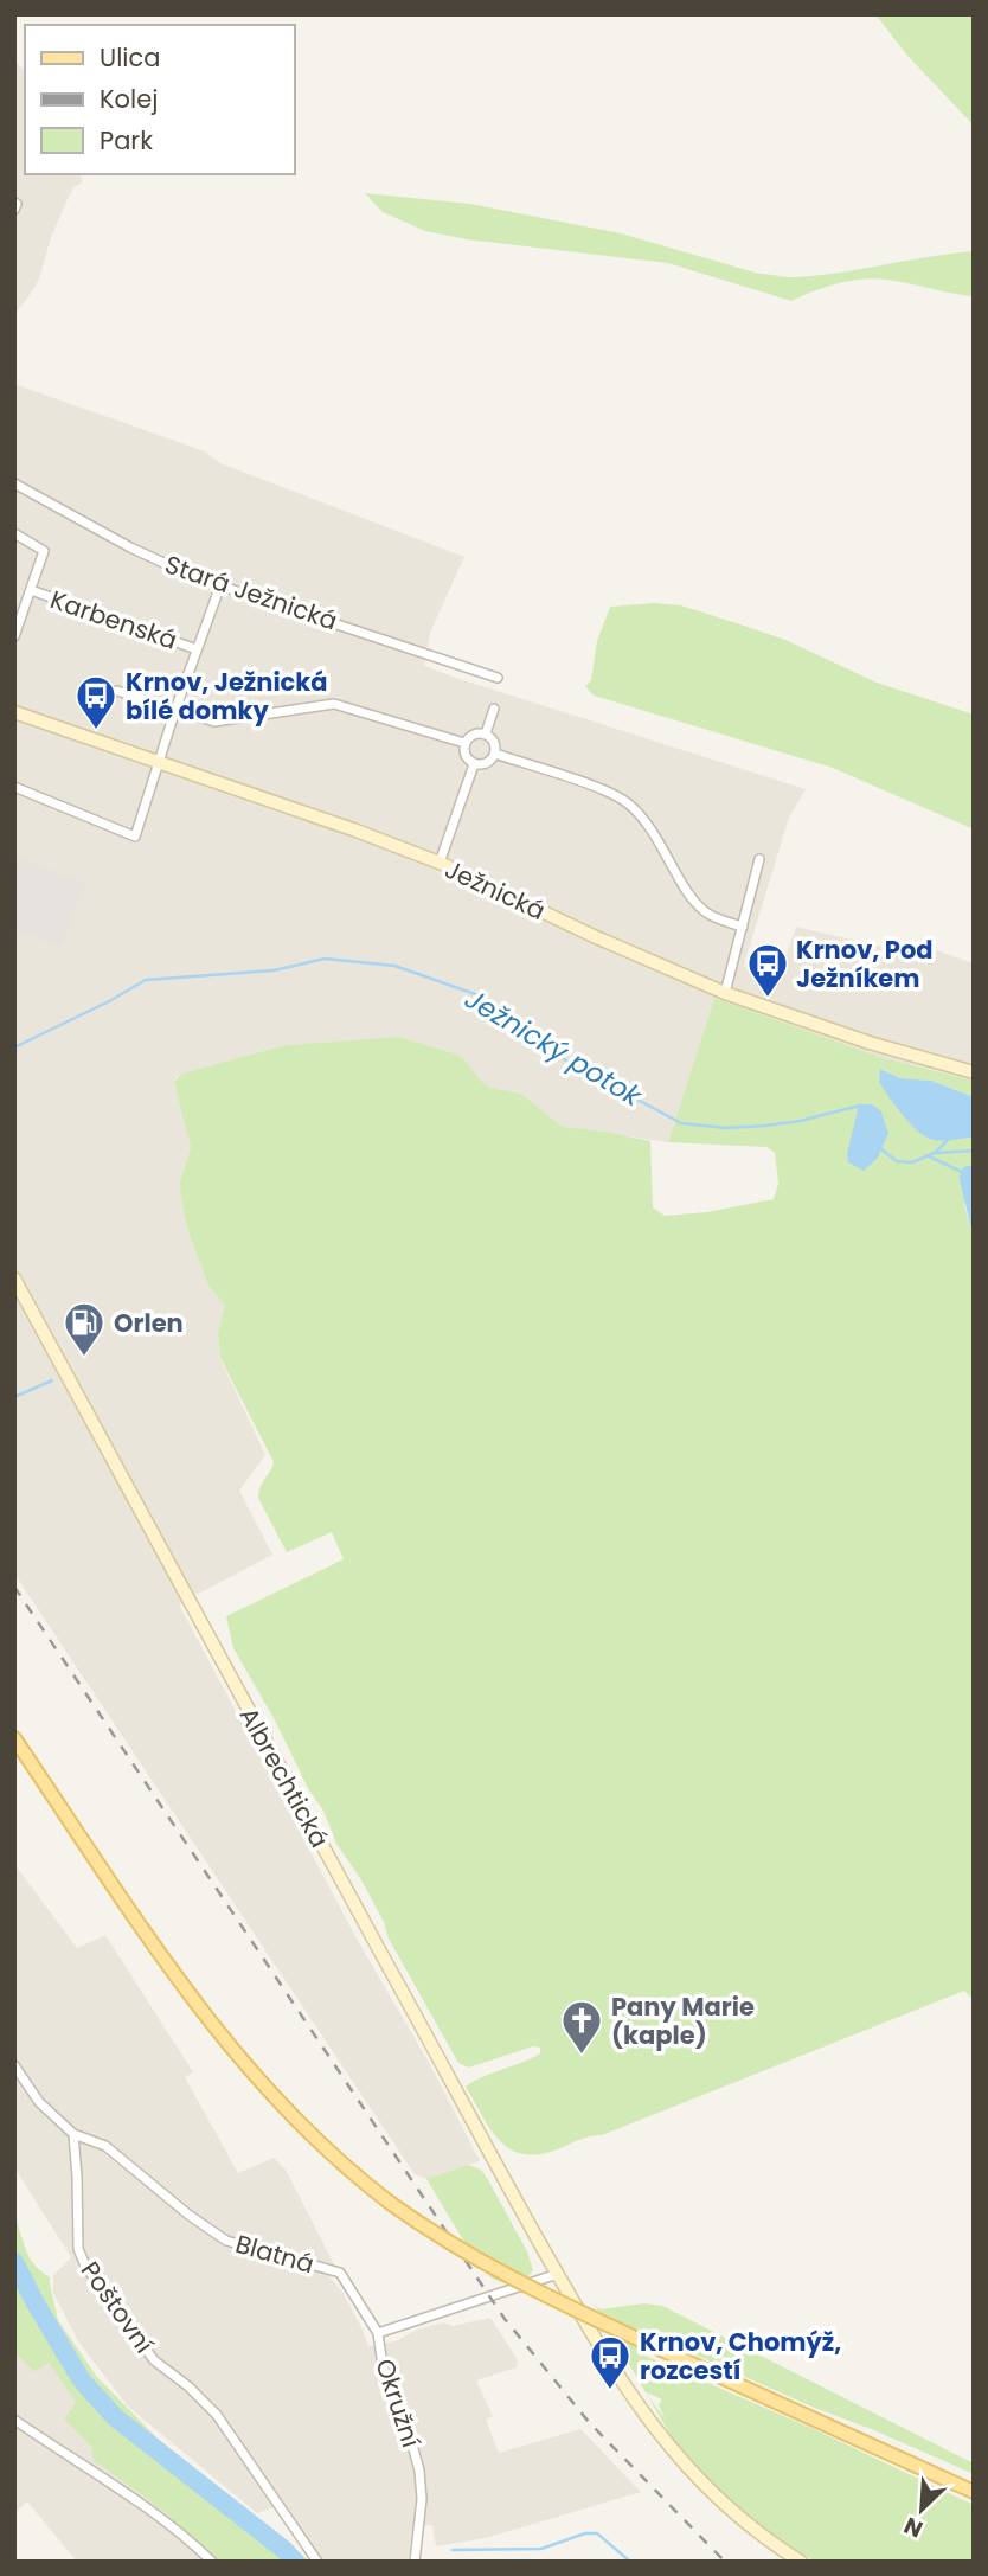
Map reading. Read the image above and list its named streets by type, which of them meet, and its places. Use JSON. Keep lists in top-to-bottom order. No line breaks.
{"streets":{"main road":["Ježnická","Albrechtická"],"street":["Stará Ježnická","Karbenská","Blatná","Poštovní","Okružní"]},"crossings":[["Albrechtická","Okružní"],["Blatná","Poštovní"],["Blatná","Okružní"]],"water":["Ježnický potok"],"places":{"bus stop":["Krnov, Ježnická bílé domky","Krnov, Pod Ježníkem","Krnov, Chomýž, rozcestí"],"fuel station":["Orlen"],"church":["Pany Marie (kaple)"]},"legend":["Ulica","Kolej","Park"],"north":"bottom left"}
